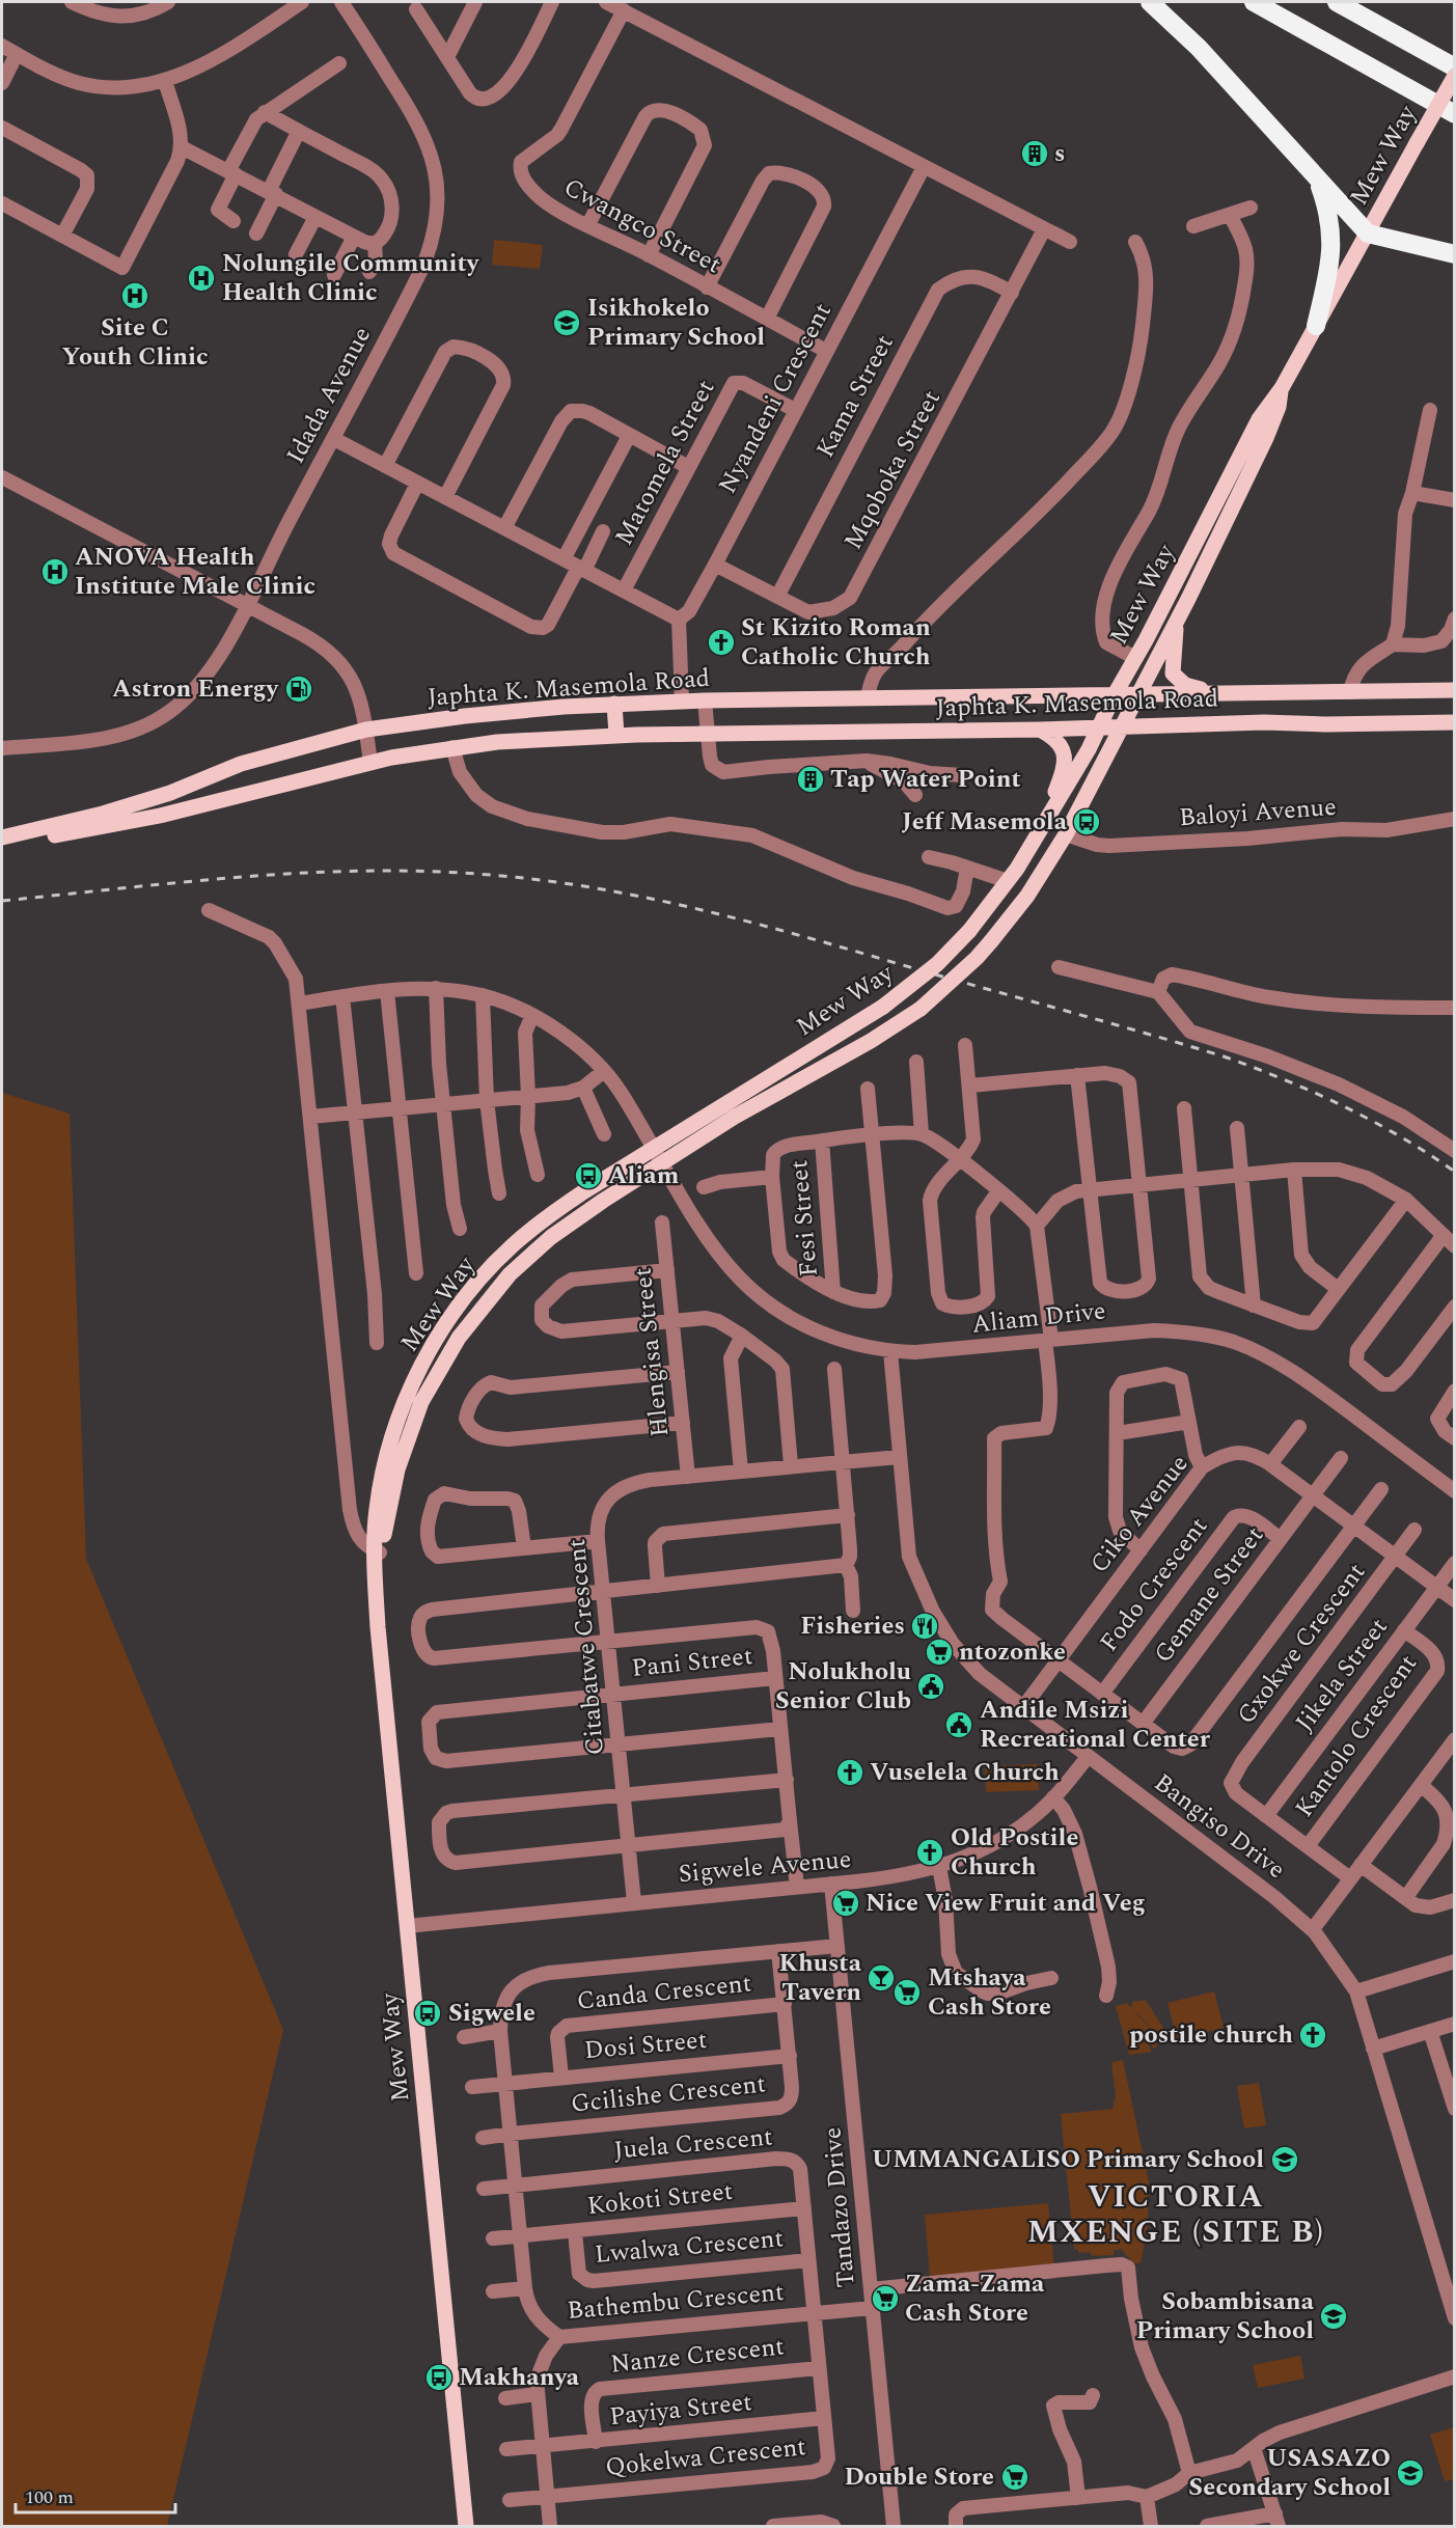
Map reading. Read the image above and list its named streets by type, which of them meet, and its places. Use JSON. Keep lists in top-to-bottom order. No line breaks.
{"streets":{"main road":["Mew Way","Japhta K. Masemola Road"],"street":["Cwangco Street","Idada Avenue","Kama Street","Nyandeni Crescent","Matomela Street","Mqoboka Street","Baloyi Avenue","Fesi Street","Aliam Drive","Hlengisa Street","Ciko Avenue","Fodo Crescent","Gemane Street","Gxokwe Crescent","Citabatwe Crescent","Pani Street","Jikela Street","Kantolo Crescent","Bangiso Drive","Sigwele Avenue","Canda Crescent","Dosi Street","Gcilishe Crescent","Juela Crescent","Kokoti Street","Tandazo Drive","Lwalwa Crescent","Bathembu Crescent","Nanze Crescent","Payiya Street","Qokelwa Crescent"]},"crossings":[["Mew Way","Japhta K. Masemola Road"],["Mew Way","Baloyi Avenue"],["Mew Way","Aliam Drive"],["Mew Way","Sigwele Avenue"],["Cwangco Street","Nyandeni Crescent"],["Kama Street","Mqoboka Street"],["Nyandeni Crescent","Matomela Street"],["Nyandeni Crescent","Mqoboka Street"],["Aliam Drive","Bangiso Drive"],["Hlengisa Street","Citabatwe Crescent"],["Ciko Avenue","Gemane Street"],["Ciko Avenue","Gxokwe Crescent"],["Ciko Avenue","Jikela Street"],["Ciko Avenue","Bangiso Drive"],["Fodo Crescent","Gemane Street"],["Gxokwe Crescent","Jikela Street"],["Gxokwe Crescent","Kantolo Crescent"],["Citabatwe Crescent","Pani Street"],["Citabatwe Crescent","Bangiso Drive"],["Citabatwe Crescent","Sigwele Avenue"],["Jikela Street","Kantolo Crescent"],["Bangiso Drive","Sigwele Avenue"],["Sigwele Avenue","Tandazo Drive"],["Canda Crescent","Dosi Street"],["Canda Crescent","Gcilishe Crescent"],["Dosi Street","Gcilishe Crescent"],["Dosi Street","Bathembu Crescent"],["Gcilishe Crescent","Bathembu Crescent"],["Juela Crescent","Kokoti Street"],["Juela Crescent","Lwalwa Crescent"],["Juela Crescent","Bathembu Crescent"],["Juela Crescent","Qokelwa Crescent"],["Kokoti Street","Lwalwa Crescent"],["Kokoti Street","Bathembu Crescent"],["Tandazo Drive","Bathembu Crescent"],["Bathembu Crescent","Qokelwa Crescent"],["Nanze Crescent","Payiya Street"],["Nanze Crescent","Qokelwa Crescent"],["Payiya Street","Qokelwa Crescent"]],"districts":["VICTORIA MXENGE (SITE B)"],"places":{"building":["s","Tap Water Point"],"hospital":["Nolungile Community Health Clinic","Site C Youth Clinic","ANOVA Health Institute Male Clinic"],"school or university":["Isikhokelo Primary School","UMMANGALISO Primary School","Sobambisana Primary School","USASAZO Secondary School"],"church":["St Kizito Roman Catholic Church","Vuselela Church","Old Postile Church","postile church"],"fuel station":["Astron Energy"],"bus stop":["Jeff Masemola","Aliam","Sigwele","Makhanya"],"restaurant":["Fisheries"],"supermarket":["ntozonke","Nice View Fruit and Veg","Mtshaya Cash Store","Zama-Zama Cash Store","Double Store"],"public building":["Nolukholu Senior Club","Andile Msizi Recreational Center"],"bar":["Khusta Tavern"]},"scale_bar":"100 m"}
